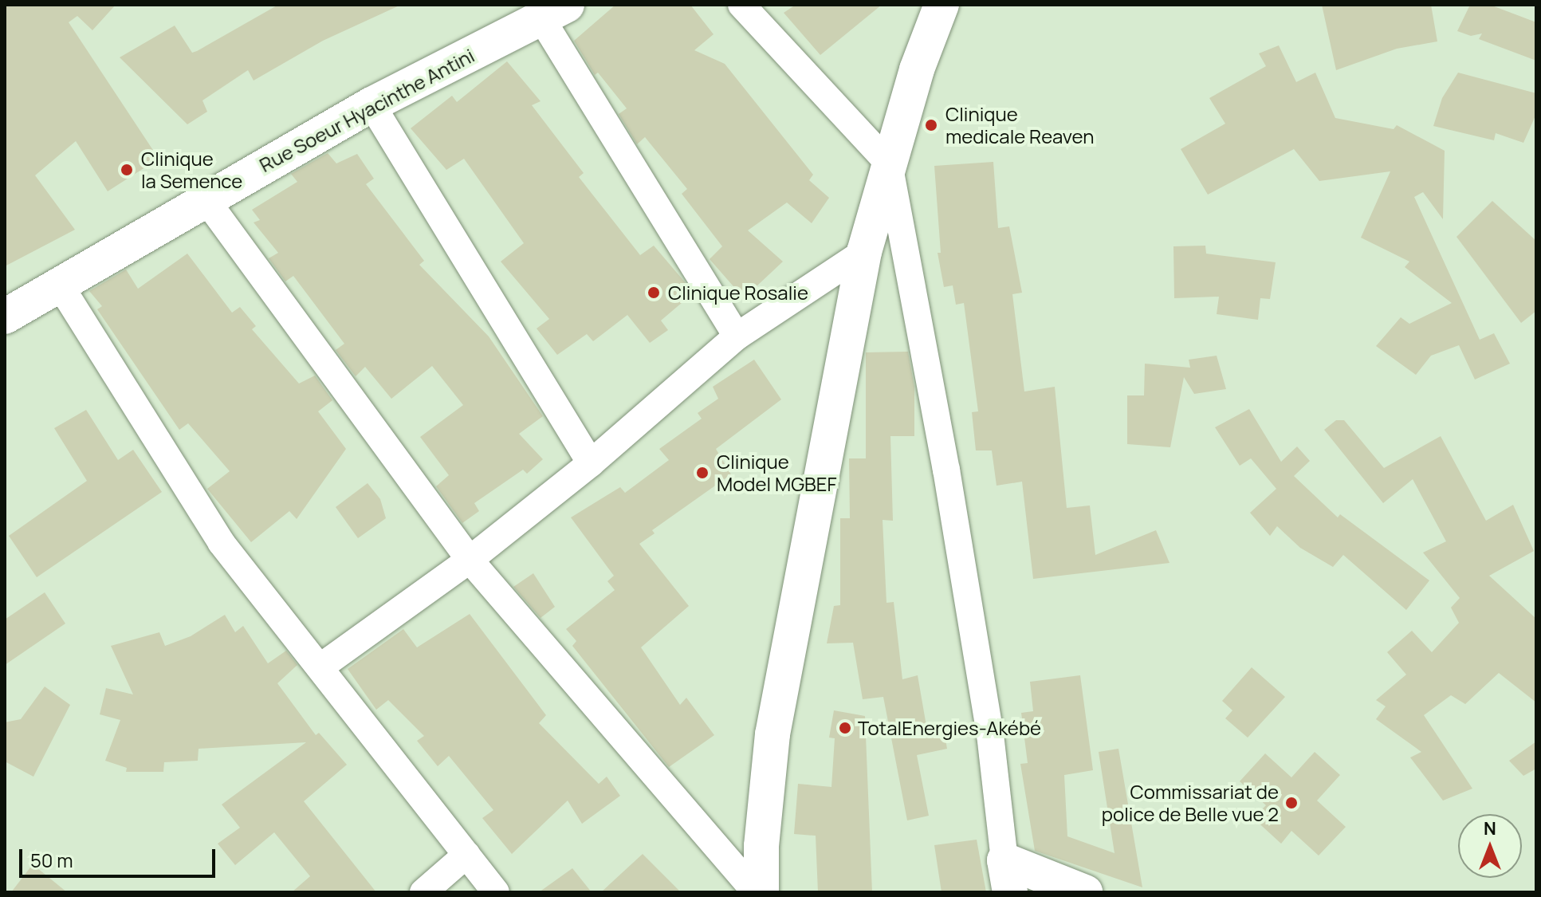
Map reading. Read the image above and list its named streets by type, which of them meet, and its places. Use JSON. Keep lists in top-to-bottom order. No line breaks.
{"streets":{"street":["Rue Soeur Hyacinthe Antini"]},"places":["Clinique medicale Reaven","Clinique la Semence","Clinique Rosalie","Clinique Model MGBEF","TotalEnergies-Akébé","Commissariat de police de Belle vue 2"],"scale_bar":"50 m","north":"top"}
